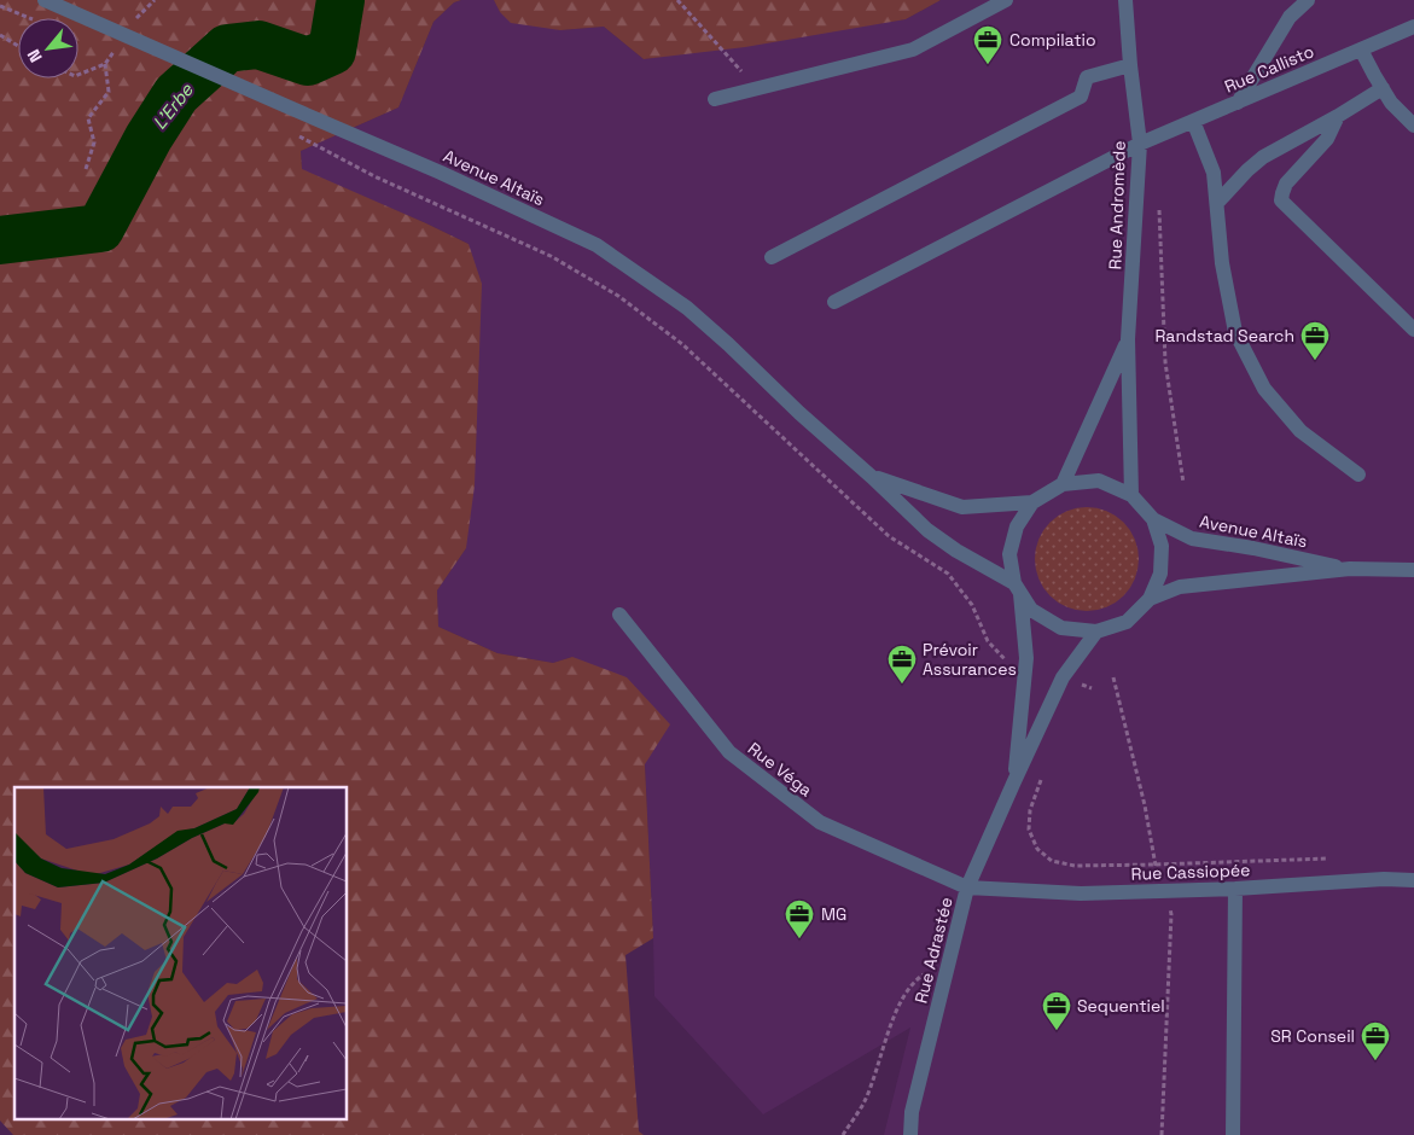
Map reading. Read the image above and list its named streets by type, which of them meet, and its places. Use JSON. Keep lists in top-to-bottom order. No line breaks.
{"streets":{"street":["Rue Callisto","Avenue Altaïs","Rue Andromède","Rue Véga","Rue Cassiopée","Rue Adrastée"]},"crossings":[["Rue Callisto","Rue Andromède"],["Avenue Altaïs","Rue Andromède"],["Avenue Altaïs","Rue Adrastée"],["Rue Andromède","Rue Adrastée"],["Rue Véga","Rue Cassiopée"],["Rue Véga","Rue Adrastée"],["Rue Cassiopée","Rue Adrastée"]],"water":["L'Erbe"],"places":{"office":["Compilatio","Randstad Search","Prévoir Assurances","MG","Sequentiel","SR Conseil"]},"north":"bottom left"}
